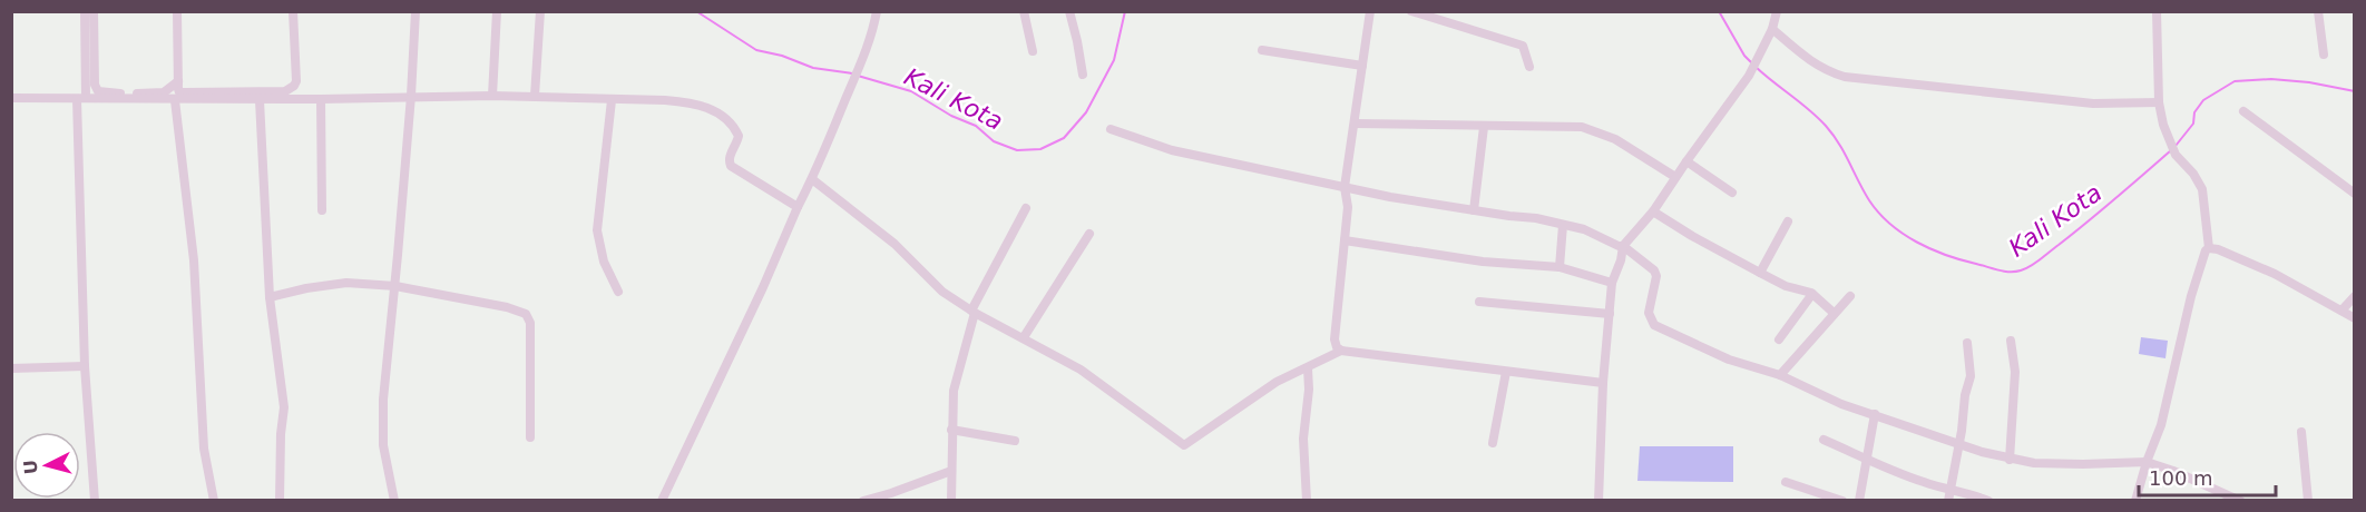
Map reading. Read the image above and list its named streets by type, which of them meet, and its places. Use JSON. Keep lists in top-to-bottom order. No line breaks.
{"water":["Kali Kota"],"scale_bar":"100 m","north":"left"}
